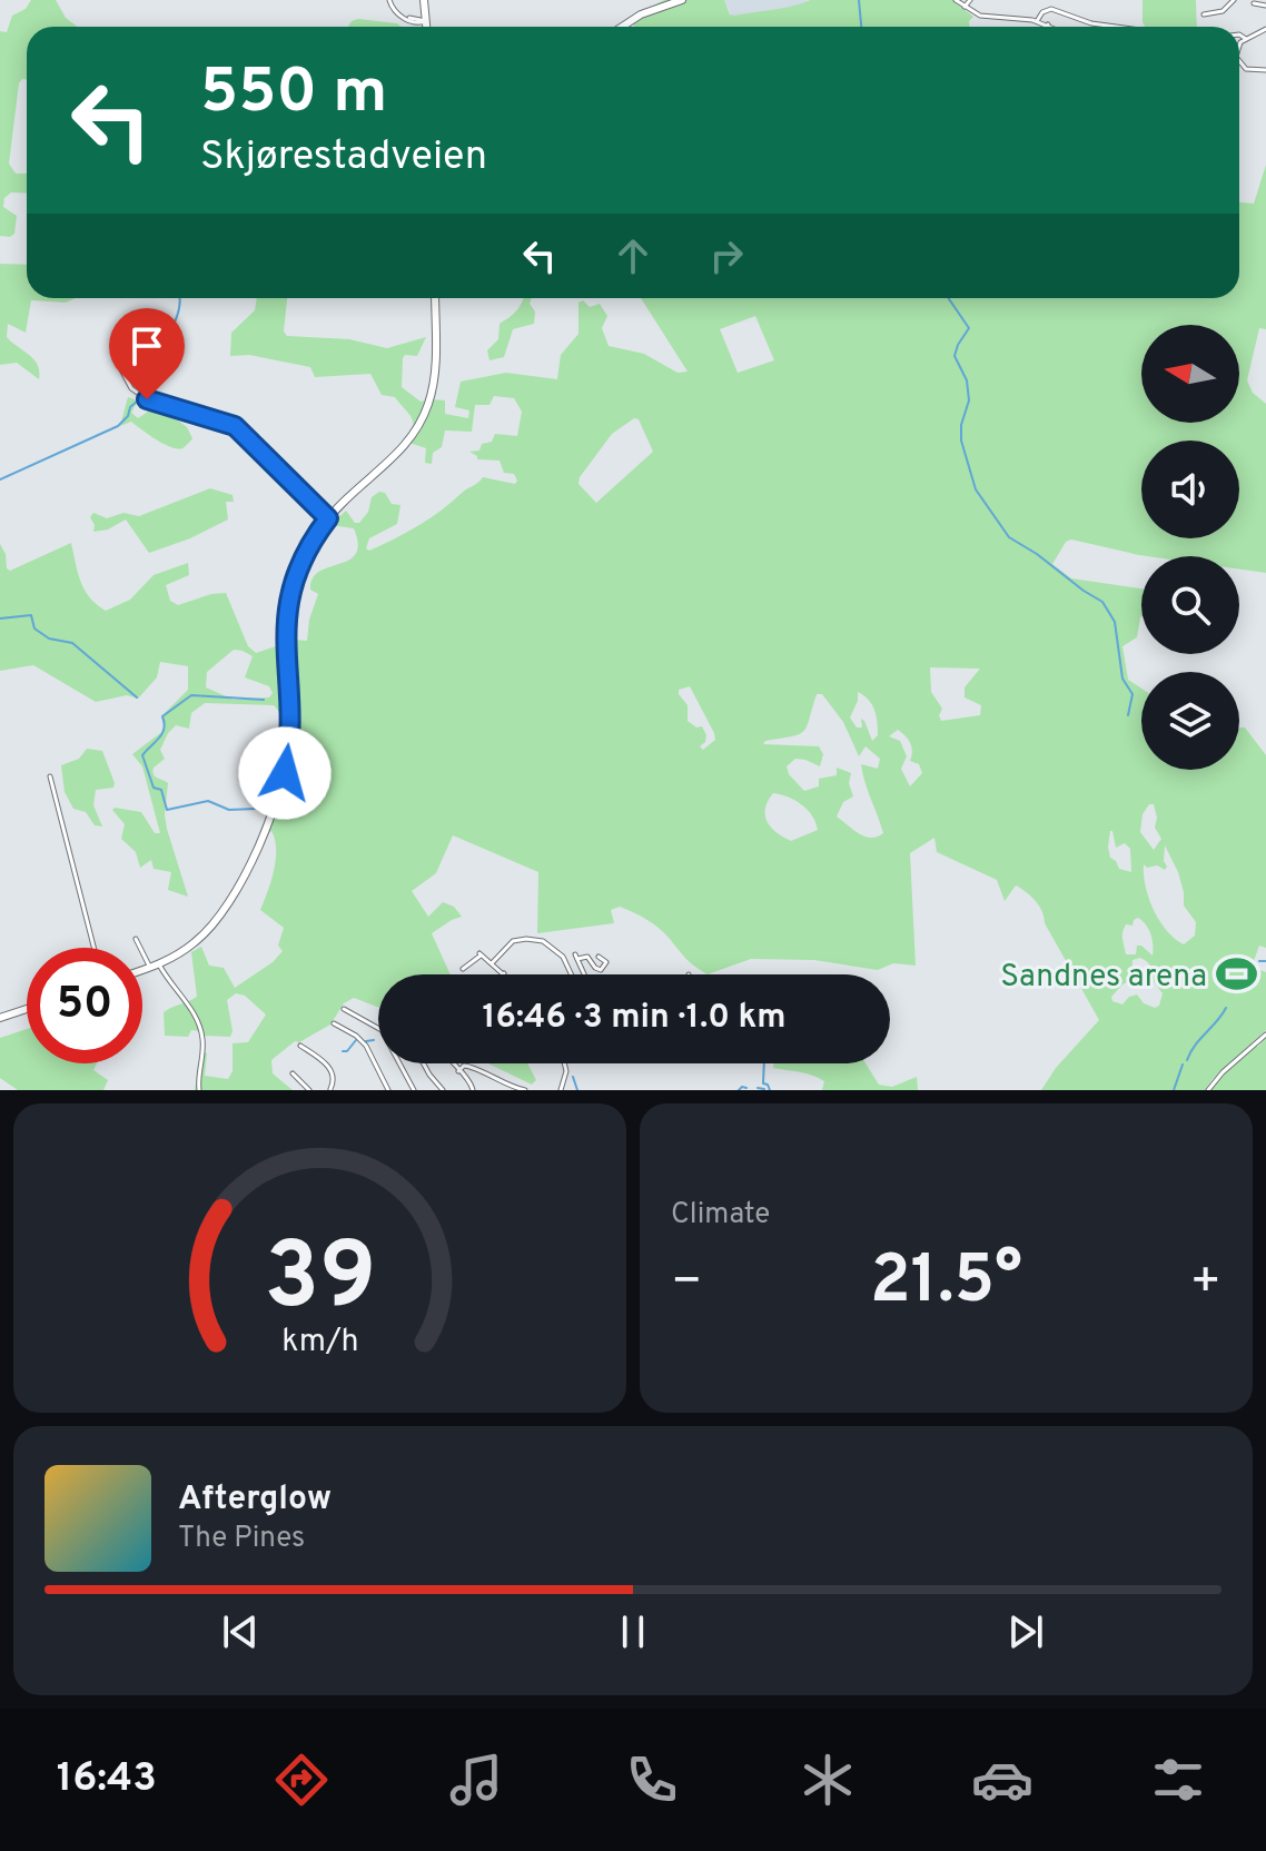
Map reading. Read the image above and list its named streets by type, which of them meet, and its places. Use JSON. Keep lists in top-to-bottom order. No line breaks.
{"places":{"sports":["Sandnes arena"]},"north":"left","page":{"turn":["550 m","Skjørestadveien"],"limit":"50","trip":"16:46 · 3 min · 1.0 km","tile":"Climate","heat":["−","21.5°","+"],"song":["Afterglow","The Pines"],"tabs":"16:43","gauge":["39","km/h"]}}
